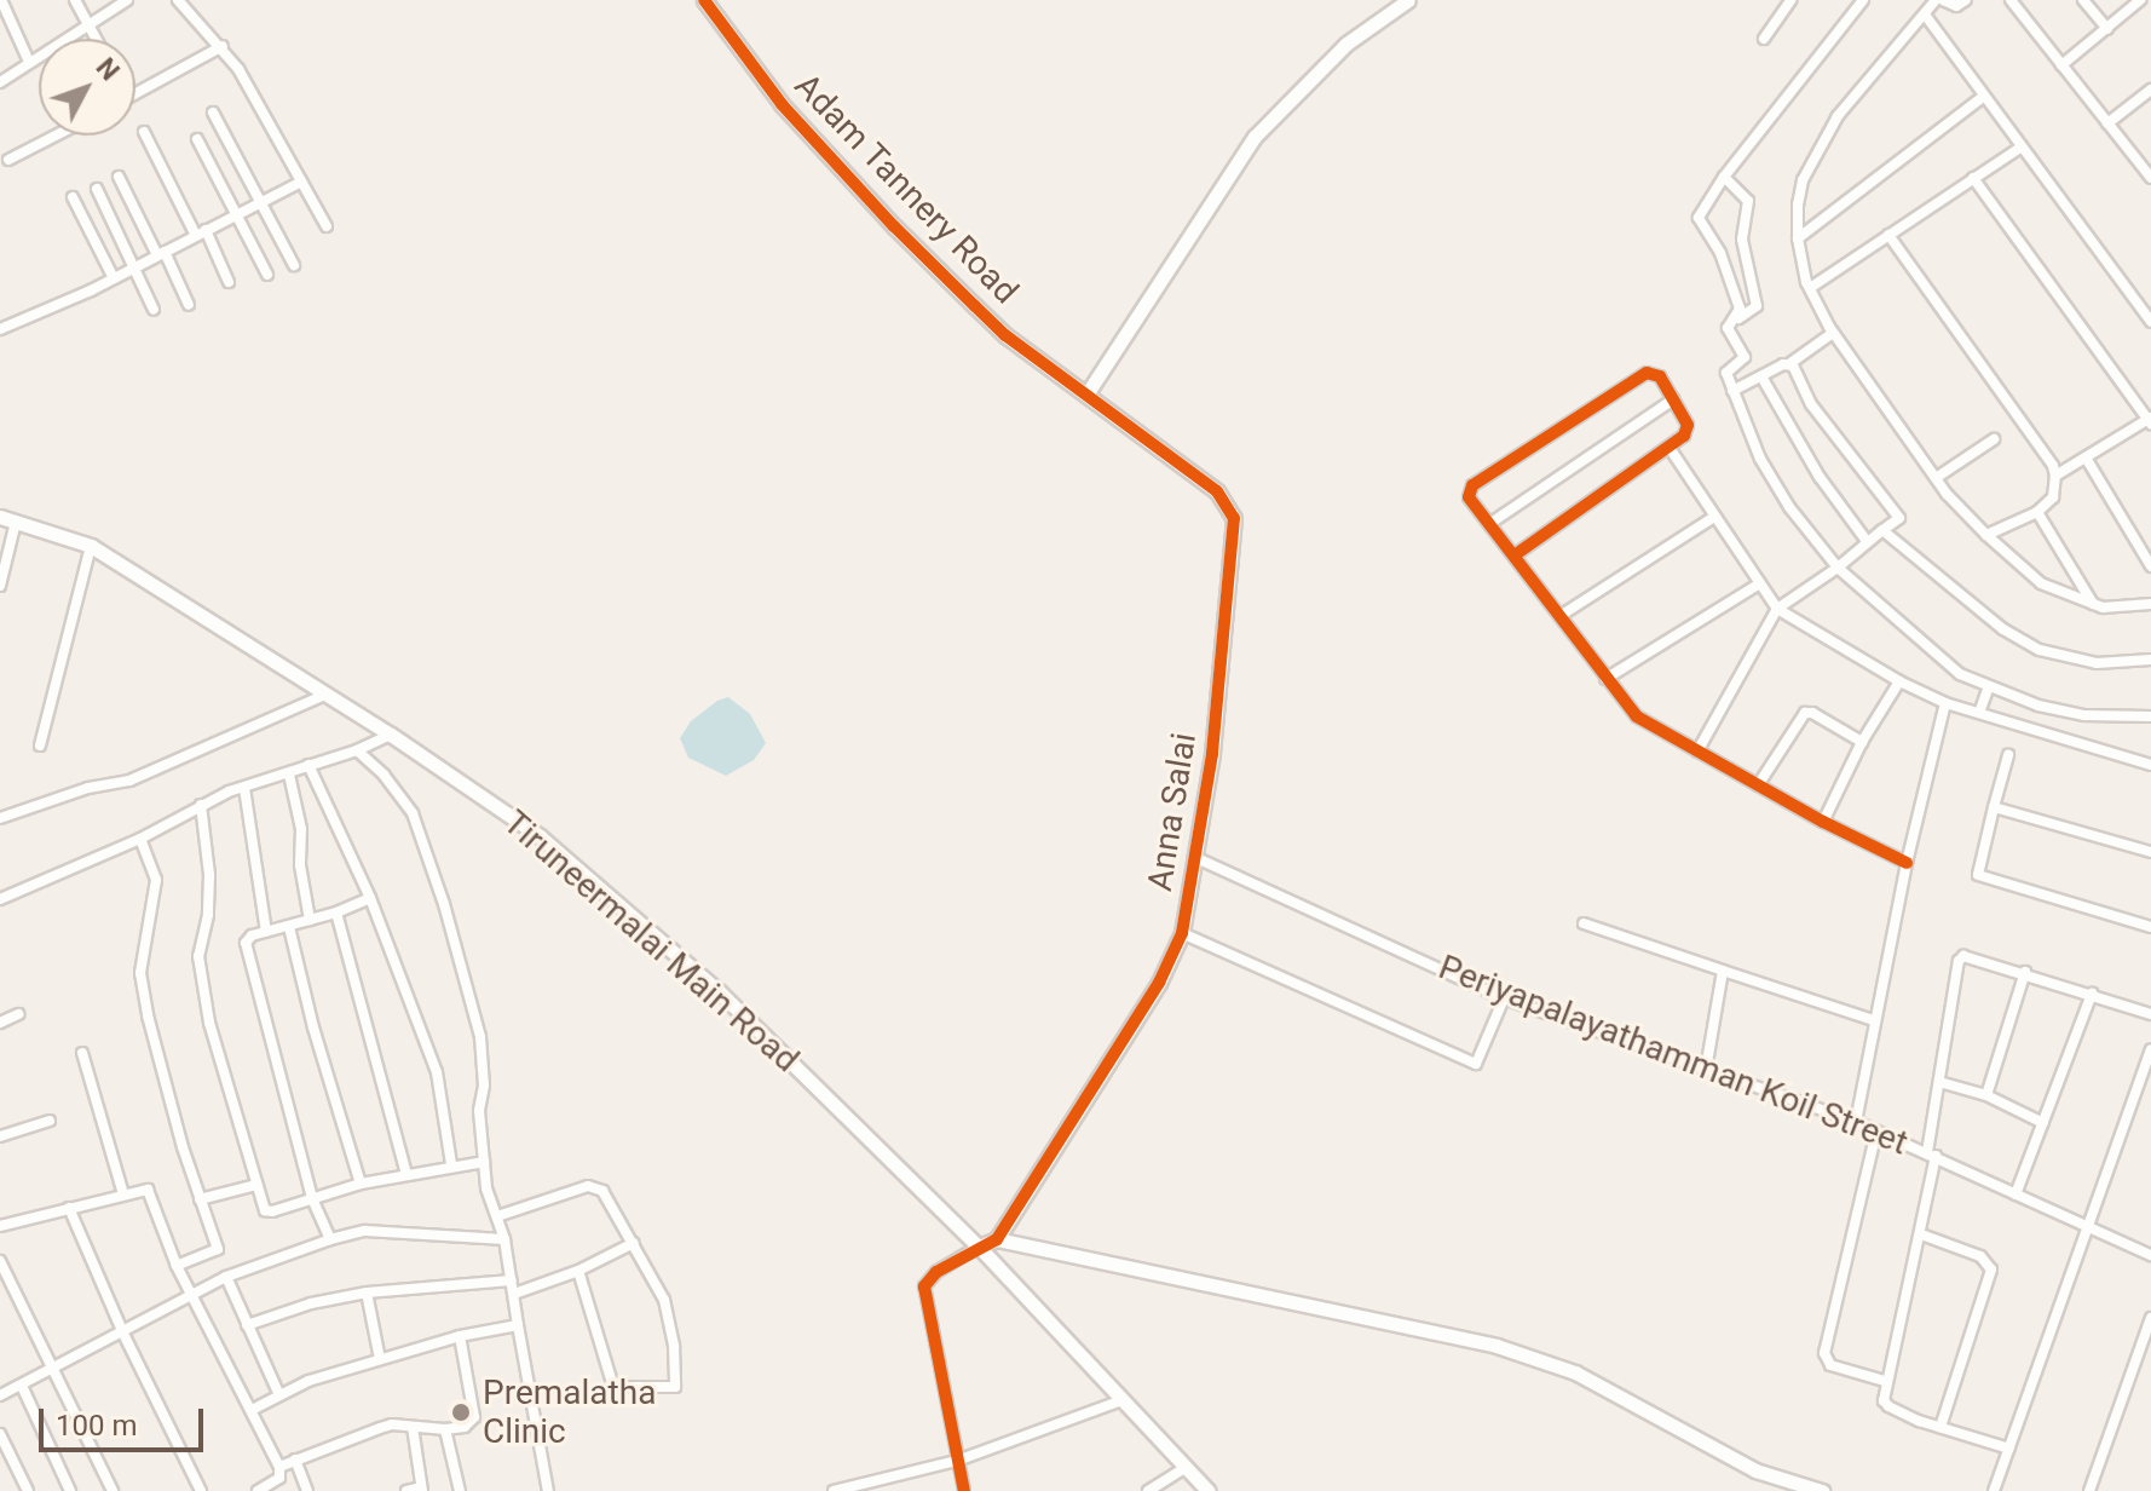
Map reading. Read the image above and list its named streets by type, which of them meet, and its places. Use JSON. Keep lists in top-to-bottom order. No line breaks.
{"streets":{"street":["Adam Tannery Road","Anna Salai","Tiruneermalai Main Road","Periyapalayathamman Koil Street"]},"crossings":[["Adam Tannery Road","Anna Salai"],["Anna Salai","Periyapalayathamman Koil Street"]],"places":["Premalatha Clinic"],"scale_bar":"100 m","north":"top right"}
